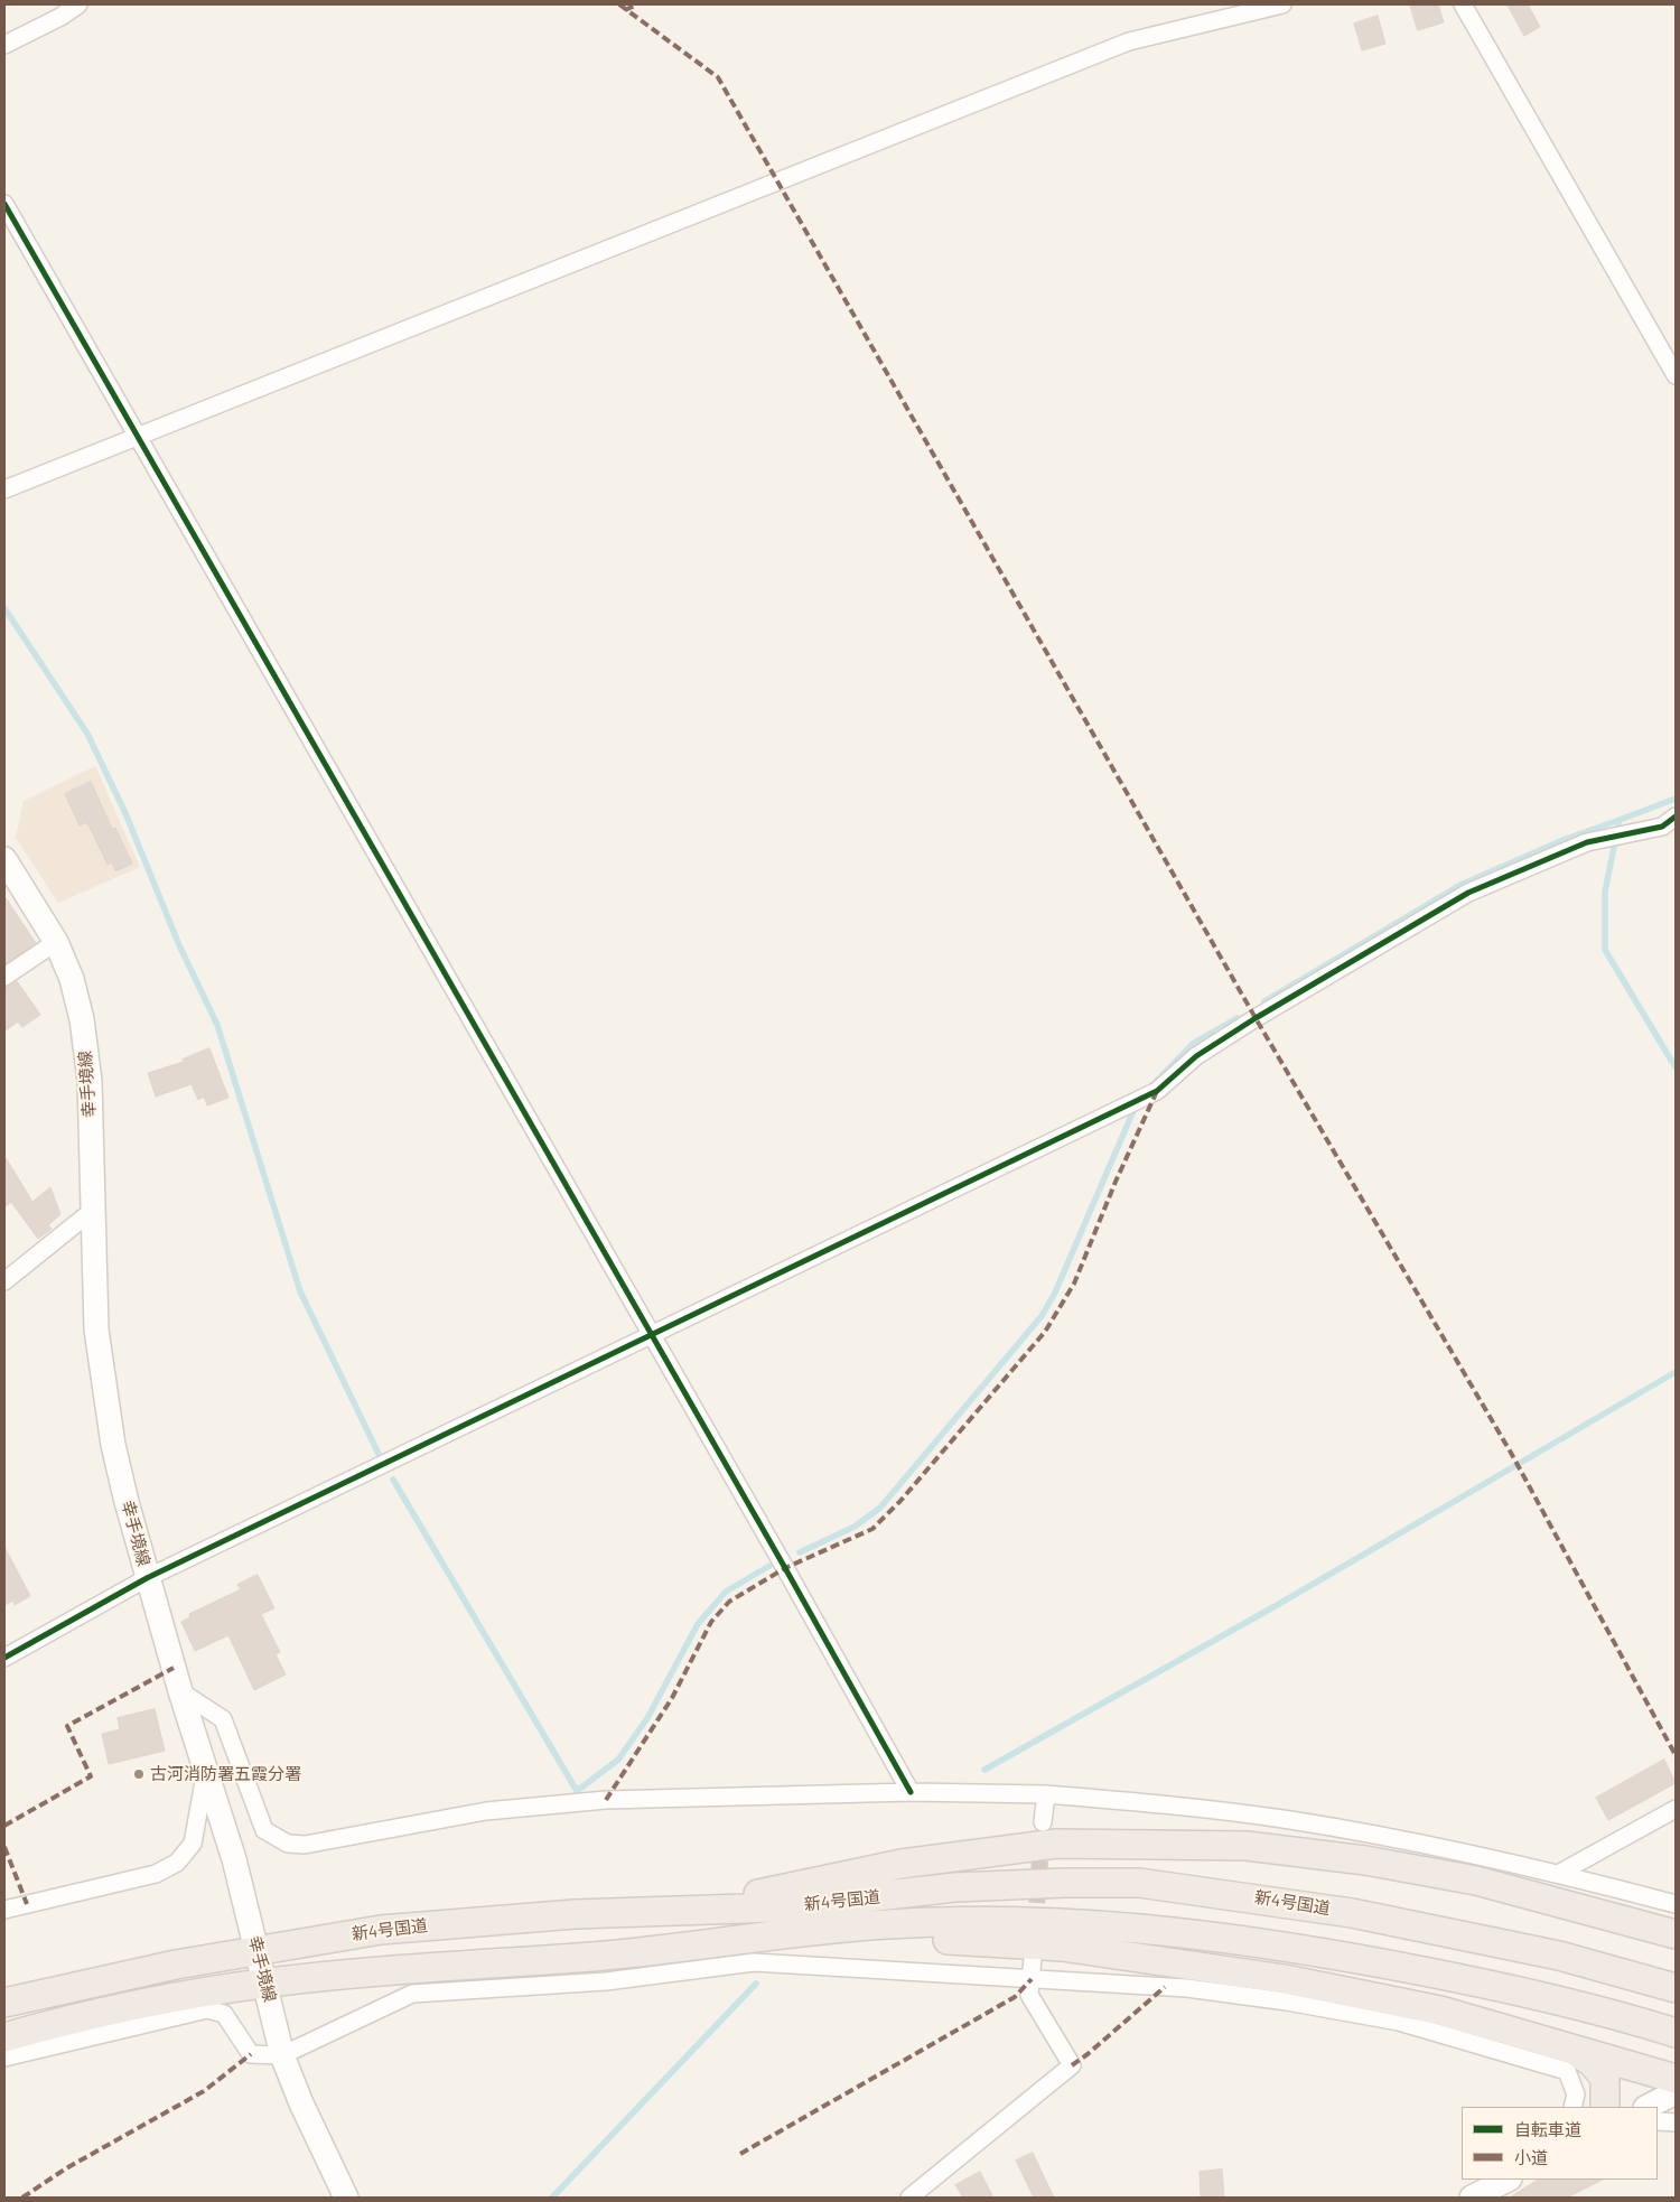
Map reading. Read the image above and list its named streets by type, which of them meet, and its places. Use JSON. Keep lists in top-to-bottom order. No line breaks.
{"streets":{"highway":["新4号国道"],"main road":["幸手境線"]},"crossings":[["幸手境線","新4号国道"]],"places":["古河消防署五霞分署"],"legend":["自転車道","小道"]}
